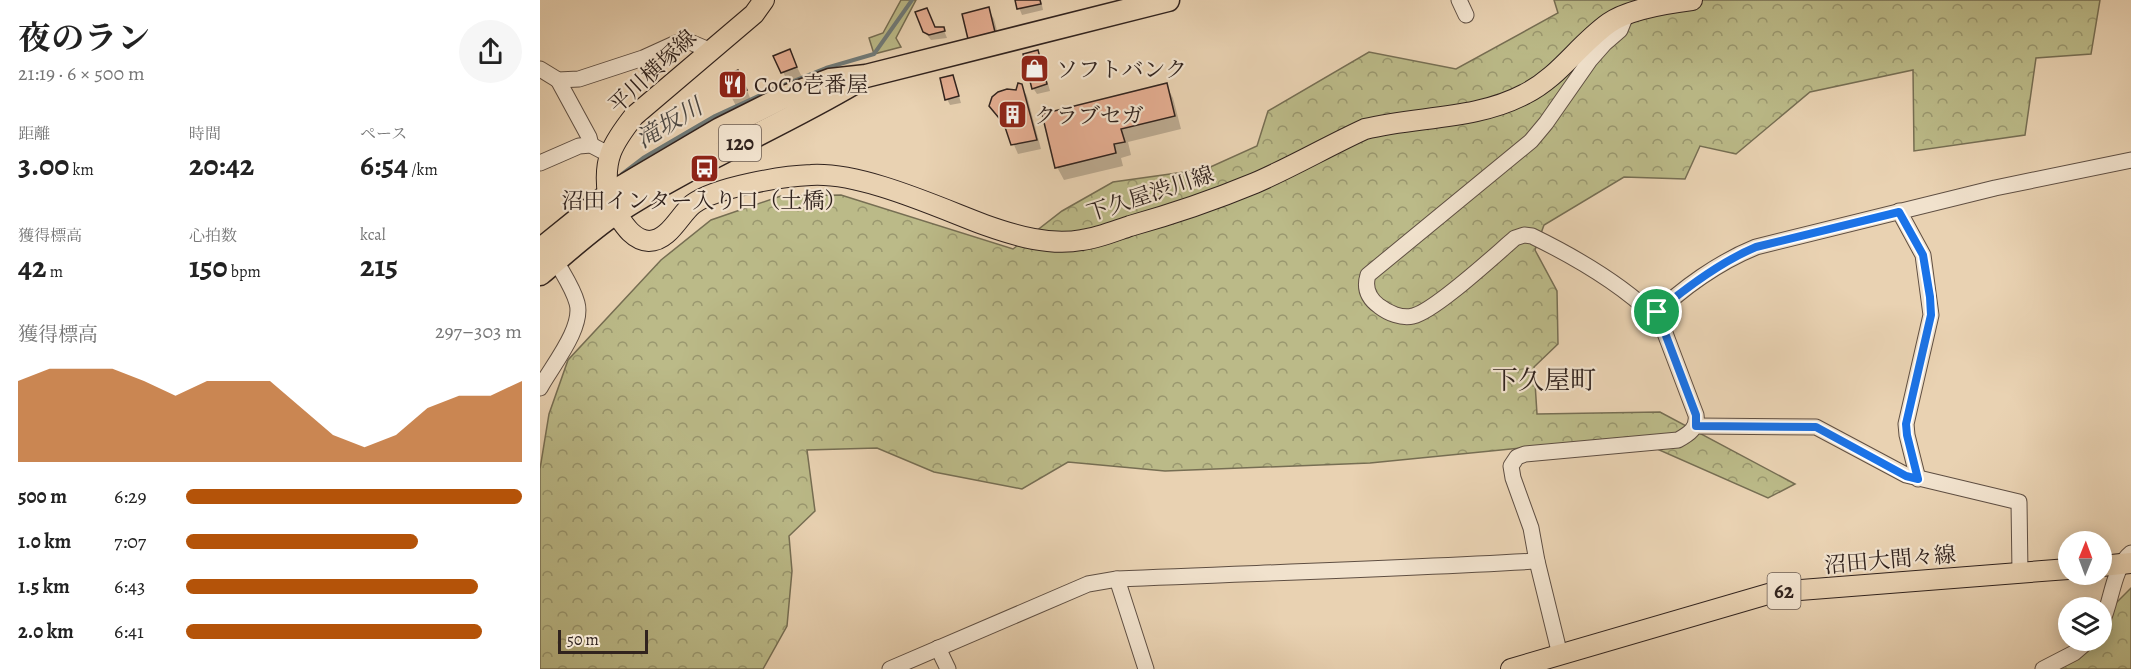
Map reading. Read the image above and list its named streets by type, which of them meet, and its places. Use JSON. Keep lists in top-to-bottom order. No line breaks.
{"streets":{"highway":["120"],"main road":["平川横塚線","下久屋渋川線","沼田大間々線","62"]},"crossings":[["平川横塚線","120"],["平川横塚線","下久屋渋川線"],["120","下久屋渋川線"]],"districts":["下久屋町"],"water":["滝坂川"],"places":{"shop":["ソフトバンク"],"restaurant":["CoCo壱番屋"],"building":["クラブセガ"],"bus stop":["沼田インター入り口（土橋）"]},"scale_bar":"50 m","north":"top","page":{"heading":["夜のラン","21:19 · 6 × 500 m"],"stats":[["距離","3.00 km"],["時間","20:42"],["ペース","6:54 /km"],["獲得標高","42 m"],["心拍数","150 bpm"],["kcal","215"]],"chart":["獲得標高","297–303 m"],"list":[{"name":"500 m","note":"6:29"},{"name":"1.0 km","note":"7:07"},{"name":"1.5 km","note":"6:43"},{"name":"2.0 km","note":"6:41"}],"scale":"50 m"}}
